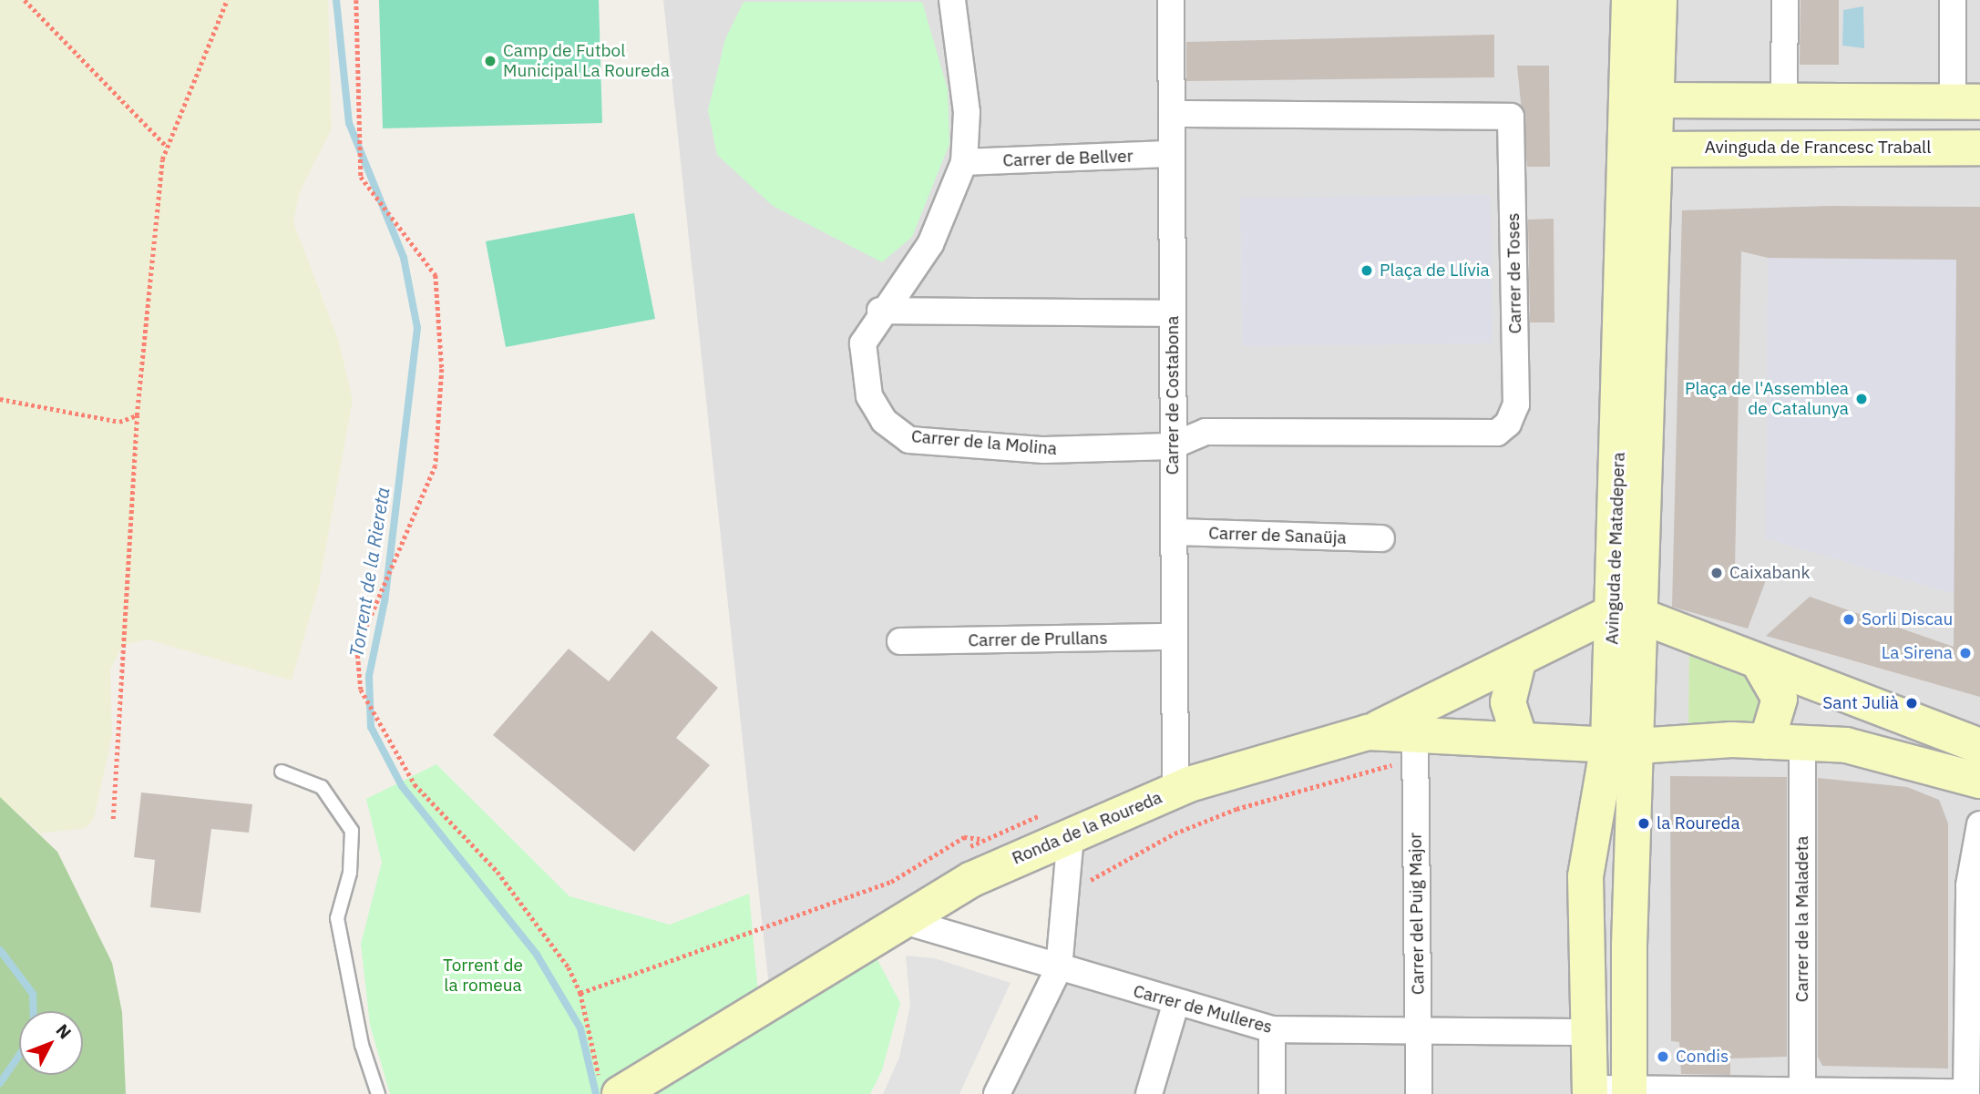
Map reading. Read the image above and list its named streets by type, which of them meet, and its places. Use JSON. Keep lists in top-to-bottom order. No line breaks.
{"streets":{"street":["Avinguda de Francesc Traball","Carrer de Bellver","Carrer de Toses","Carrer de Costabona","Carrer de la Molina","Carrer de Sanaüja","Avinguda de Matadepera","Carrer de Prullans","Ronda de la Roureda","Carrer del Puig Major","Carrer de la Maladeta","Carrer de Mulleres"]},"crossings":[["Avinguda de Francesc Traball","Avinguda de Matadepera"],["Carrer de Bellver","Carrer de Costabona"],["Carrer de Bellver","Carrer de la Molina"],["Carrer de Toses","Carrer de Costabona"],["Carrer de Toses","Carrer de la Molina"],["Carrer de Costabona","Carrer de la Molina"],["Carrer de Costabona","Carrer de Sanaüja"],["Carrer de Costabona","Carrer de Prullans"],["Carrer de Costabona","Ronda de la Roureda"],["Avinguda de Matadepera","Ronda de la Roureda"],["Avinguda de Matadepera","Carrer de Mulleres"],["Ronda de la Roureda","Carrer del Puig Major"],["Ronda de la Roureda","Carrer de la Maladeta"],["Ronda de la Roureda","Carrer de Mulleres"],["Carrer del Puig Major","Carrer de Mulleres"]],"water":["Torrent de la Riereta"],"parks":["Torrent de la romeua"],"places":["Camp de Futbol Municipal La Roureda","Plaça de Llívia","Plaça de l'Assemblea de Catalunya","Caixabank","Sorli Discau","La Sirena","Sant Julià","la Roureda","Condis"],"north":"top right"}
